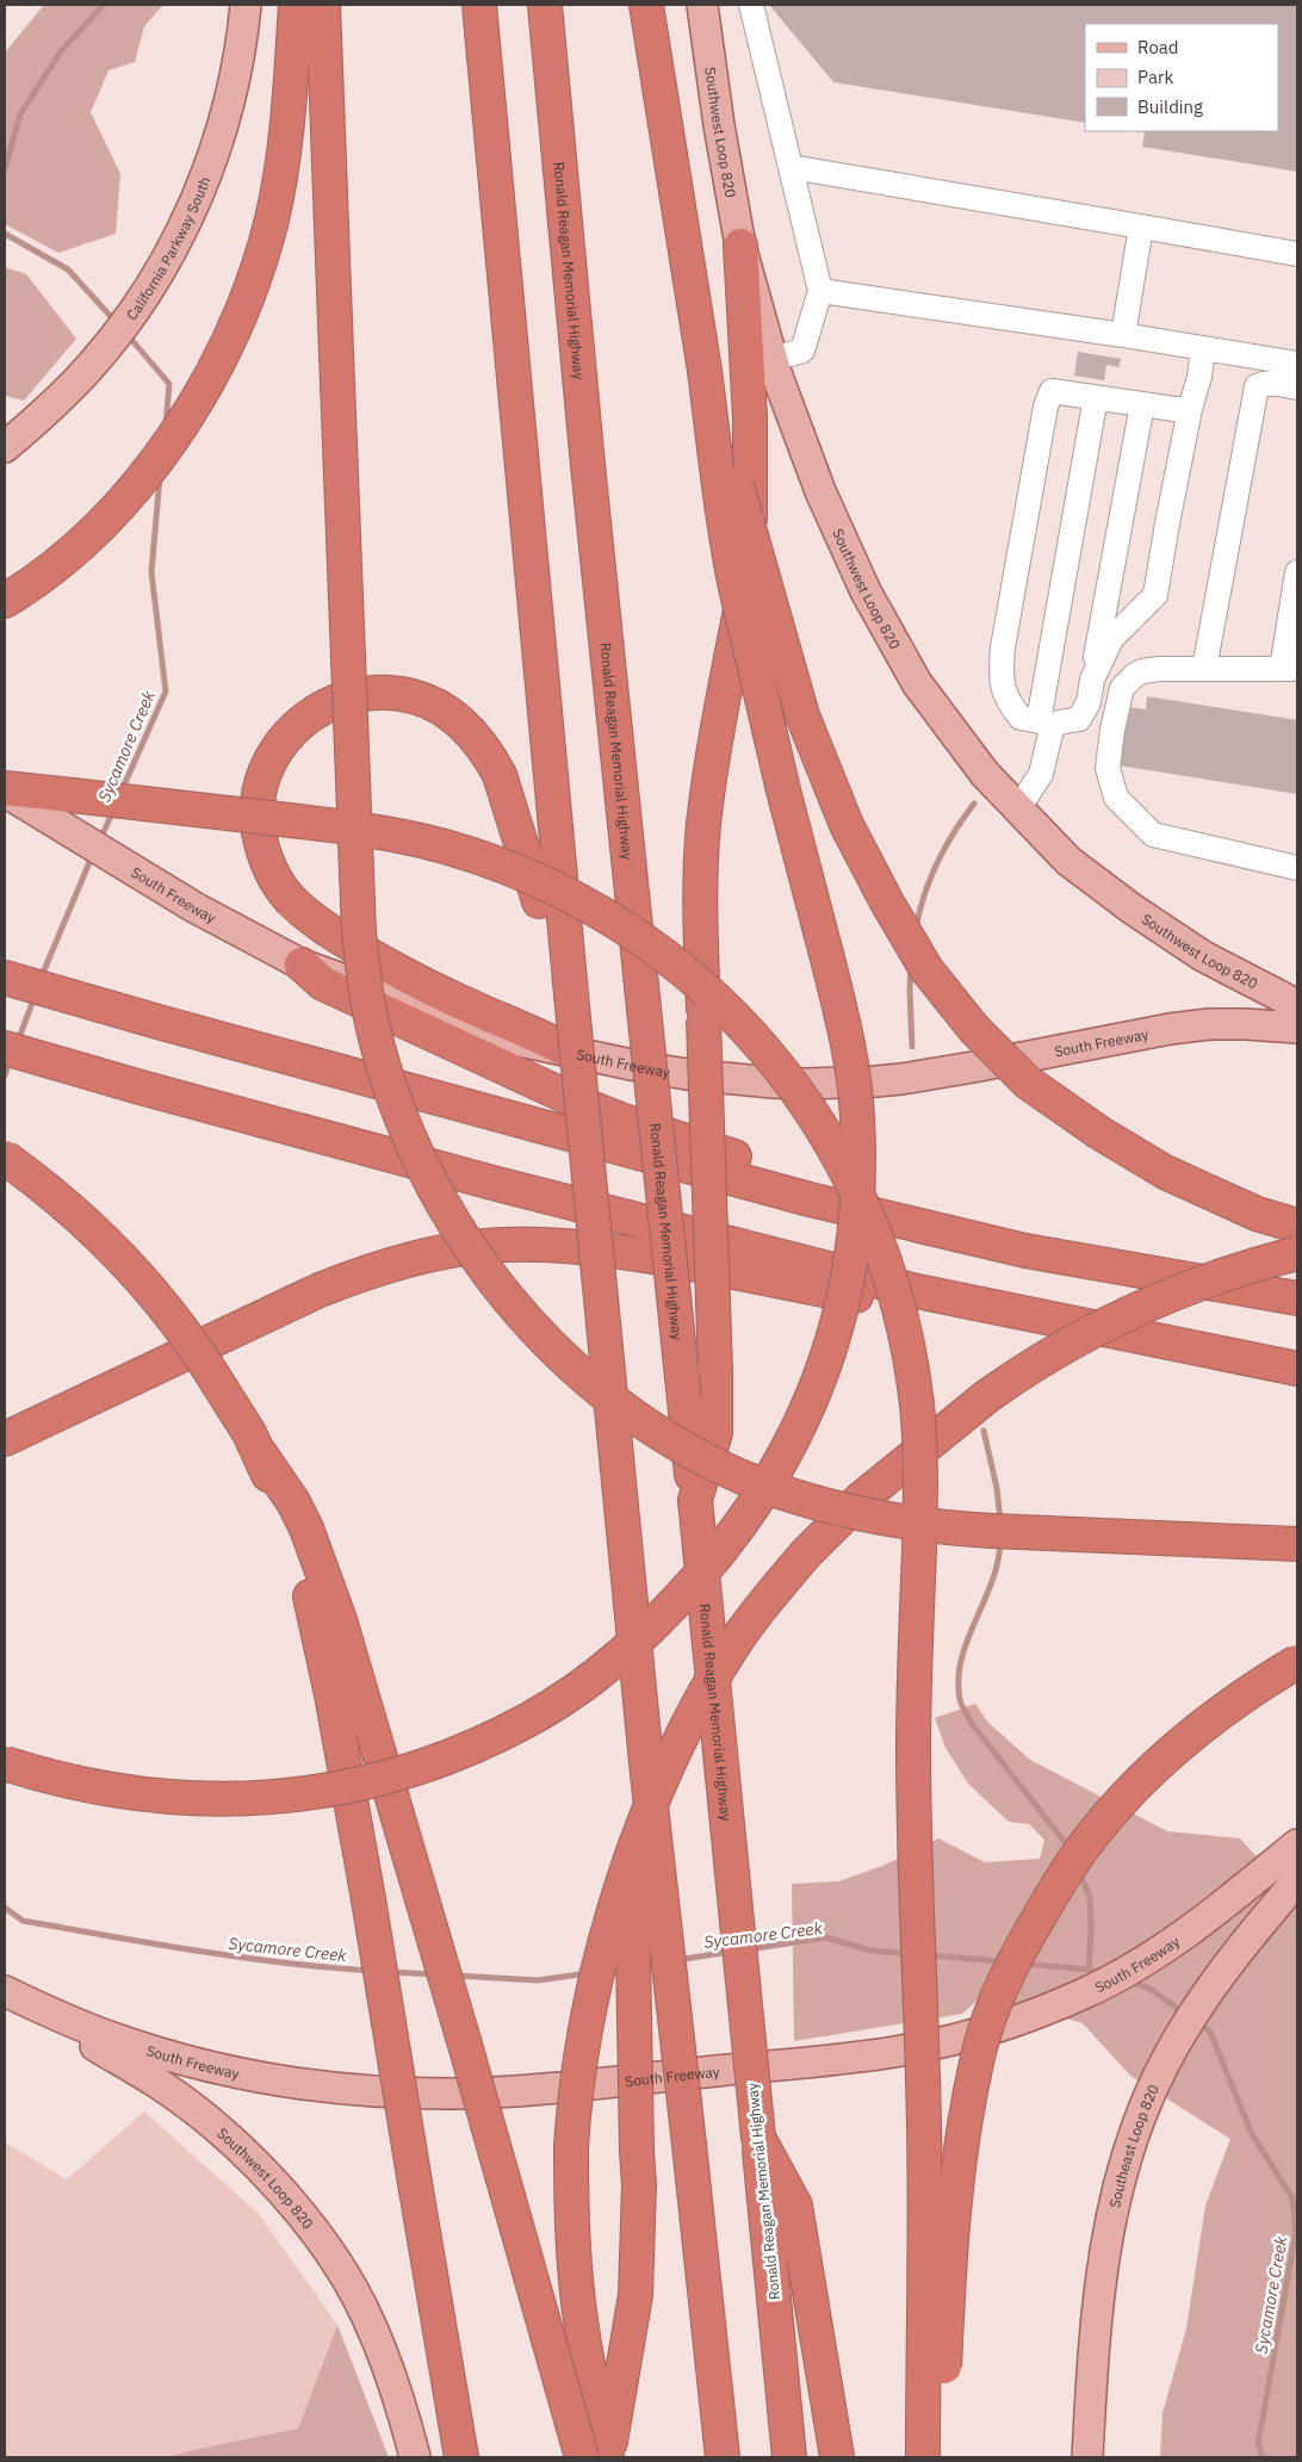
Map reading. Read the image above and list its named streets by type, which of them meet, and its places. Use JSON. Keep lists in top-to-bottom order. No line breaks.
{"streets":{"highway":["Ronald Reagan Memorial Highway"],"main road":["Southwest Loop 820","California Parkway South","South Freeway","Southeast Loop 820"]},"crossings":[["Southwest Loop 820","South Freeway"]],"water":["Sycamore Creek"],"legend":["Road","Park","Building"]}
